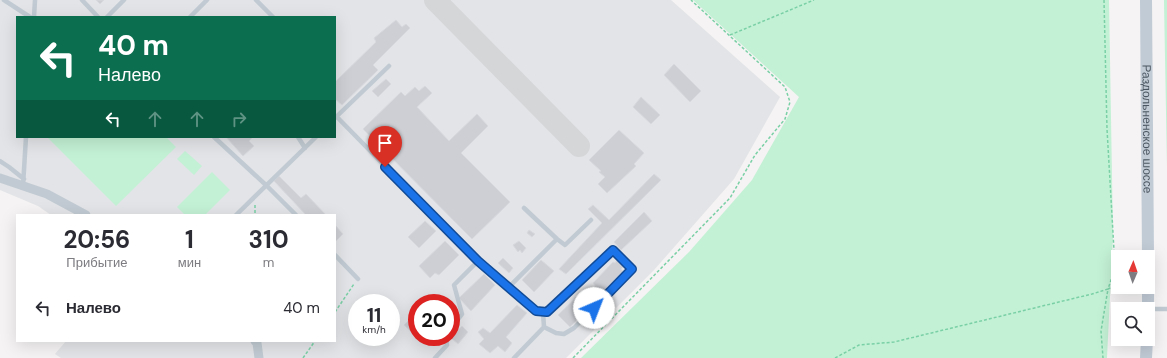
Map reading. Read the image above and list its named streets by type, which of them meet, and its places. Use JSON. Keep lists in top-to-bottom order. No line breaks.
{"streets":{"main road":["Раздольненское шоссе"]},"north":"top","page":{"turn":["40 m","Налево"],"eta":["20:56","Прибытие","1","мин","310","m"],"list":[{"name":"Налево","value":"40 m"}],"speed":"11 km/h","limit":"20"}}
